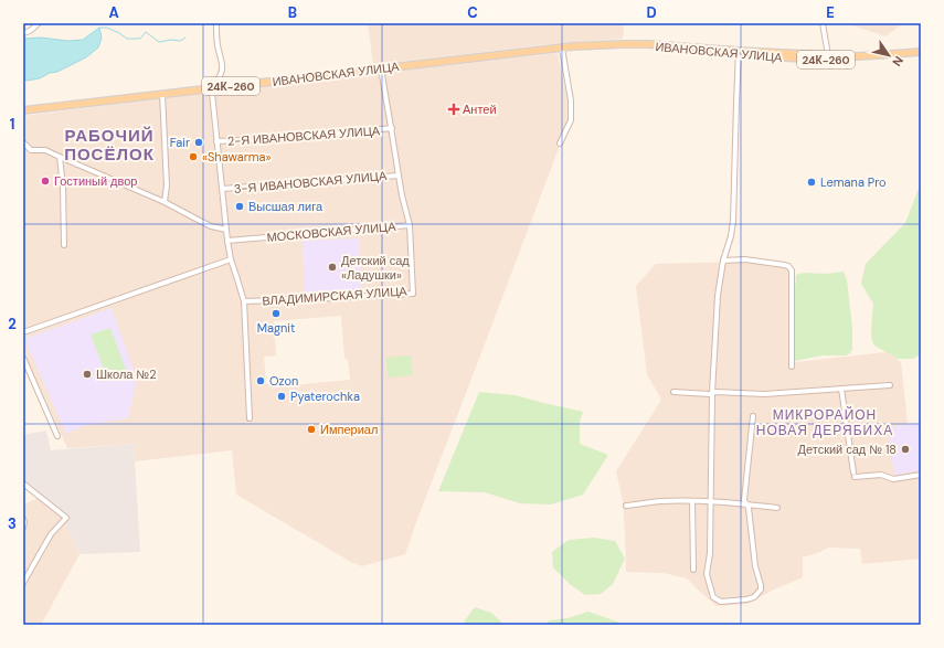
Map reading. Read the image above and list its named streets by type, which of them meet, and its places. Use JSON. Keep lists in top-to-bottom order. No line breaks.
{"streets":{"main road":["ИВАНОВСКАЯ УЛИЦА","24К-260"],"street":["2-Я ИВАНОВСКАЯ УЛИЦА","3-Я ИВАНОВСКАЯ УЛИЦА","МОСКОВСКАЯ УЛИЦА","ВЛАДИМИРСКАЯ УЛИЦА"]},"crossings":[["ИВАНОВСКАЯ УЛИЦА","24К-260"],["ИВАНОВСКАЯ УЛИЦА","МОСКОВСКАЯ УЛИЦА"],["2-Я ИВАНОВСКАЯ УЛИЦА","МОСКОВСКАЯ УЛИЦА"],["3-Я ИВАНОВСКАЯ УЛИЦА","МОСКОВСКАЯ УЛИЦА"],["МОСКОВСКАЯ УЛИЦА","ВЛАДИМИРСКАЯ УЛИЦА"]],"districts":["РАБОЧИЙ ПОСЁЛОК","МИКРОРАЙОН НОВАЯ ДЕРЯБИХА"],"places":{"health":["Антей"],"other":["Fair","«Shawarma»","Гостиный двор","Lemana Pro","Высшая лига","Детский сад «Ладушки»","Magnit","Школа №2","Ozon","Pyaterochka","Империал","Детский сад № 18"]},"north":"bottom right","grid":{"columns":["A","B","C","D","E"],"rows":["1","2","3"]}}
